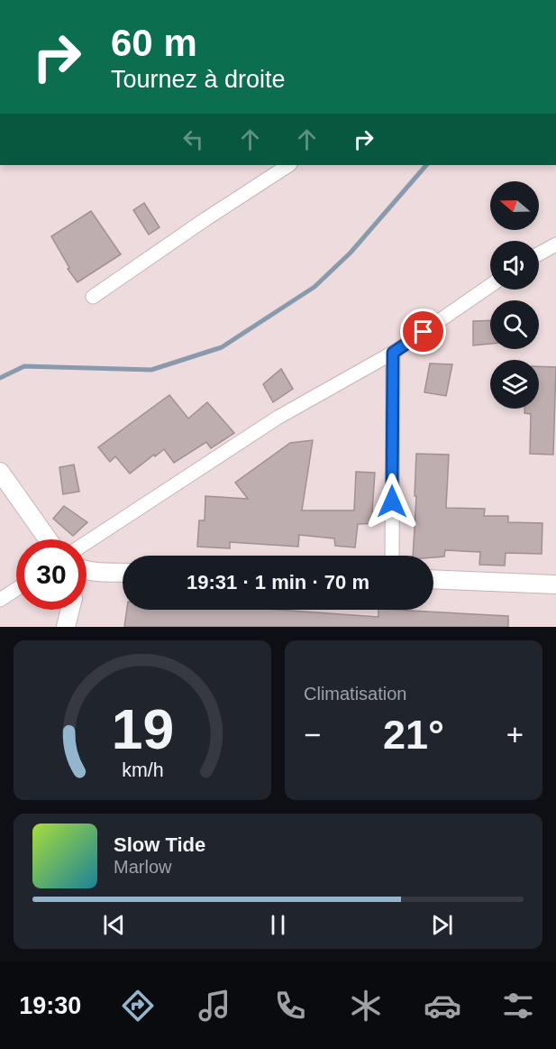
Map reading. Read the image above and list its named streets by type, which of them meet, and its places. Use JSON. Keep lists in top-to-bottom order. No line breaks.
{"north":"left","page":{"turn":["60 m","Tournez à droite"],"limit":"30","trip":"19:31 · 1 min · 70 m","tile":"Climatisation","heat":["−","21°","+"],"song":["Slow Tide","Marlow"],"tabs":"19:30","gauge":["19","km/h"]}}
